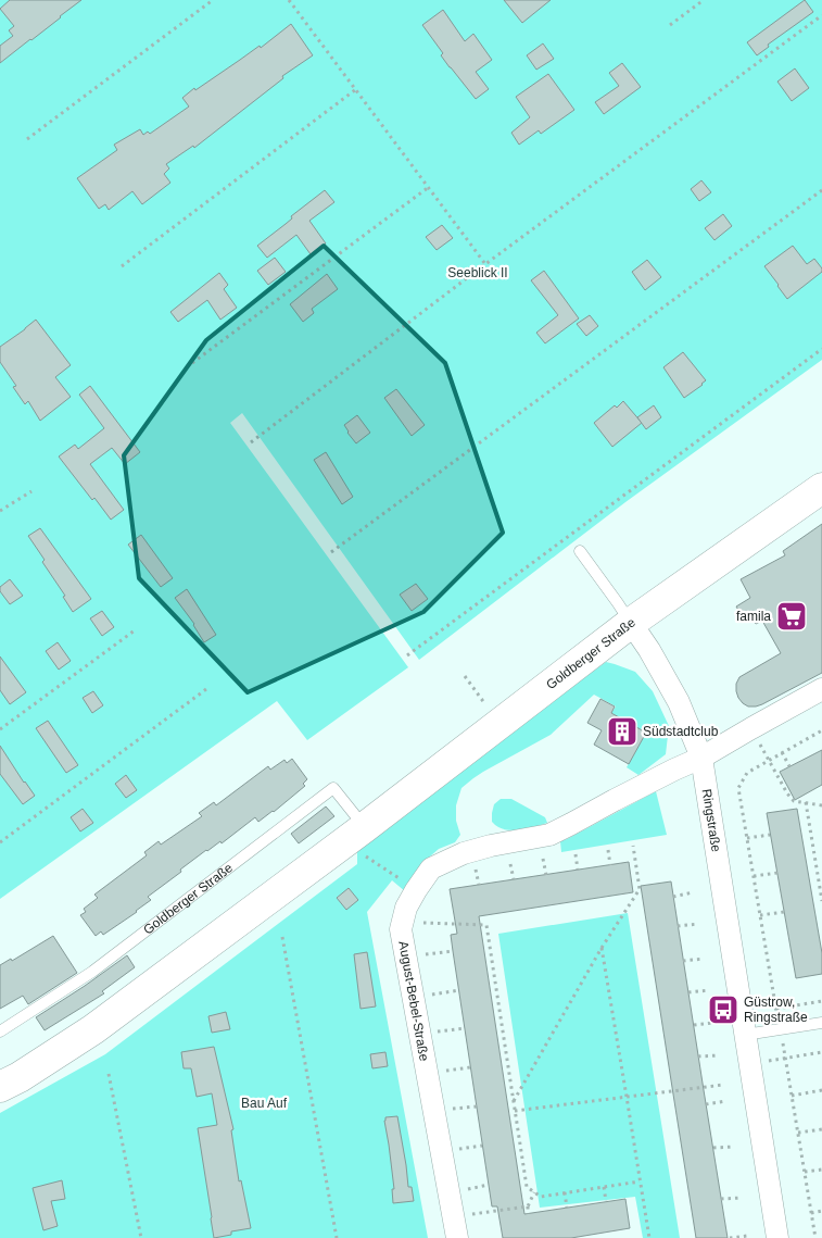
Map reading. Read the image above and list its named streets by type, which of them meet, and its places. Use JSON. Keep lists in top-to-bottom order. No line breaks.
{"streets":{"main road":["Goldberger Straße"],"street":["Ringstraße","August-Bebel-Straße"]},"crossings":[["Goldberger Straße","Ringstraße"],["Ringstraße","August-Bebel-Straße"]],"parks":["Seeblick II","Bau Auf"],"places":{"supermarket":["famila"],"building":["Südstadtclub"],"bus stop":["Güstrow, Ringstraße"]}}
